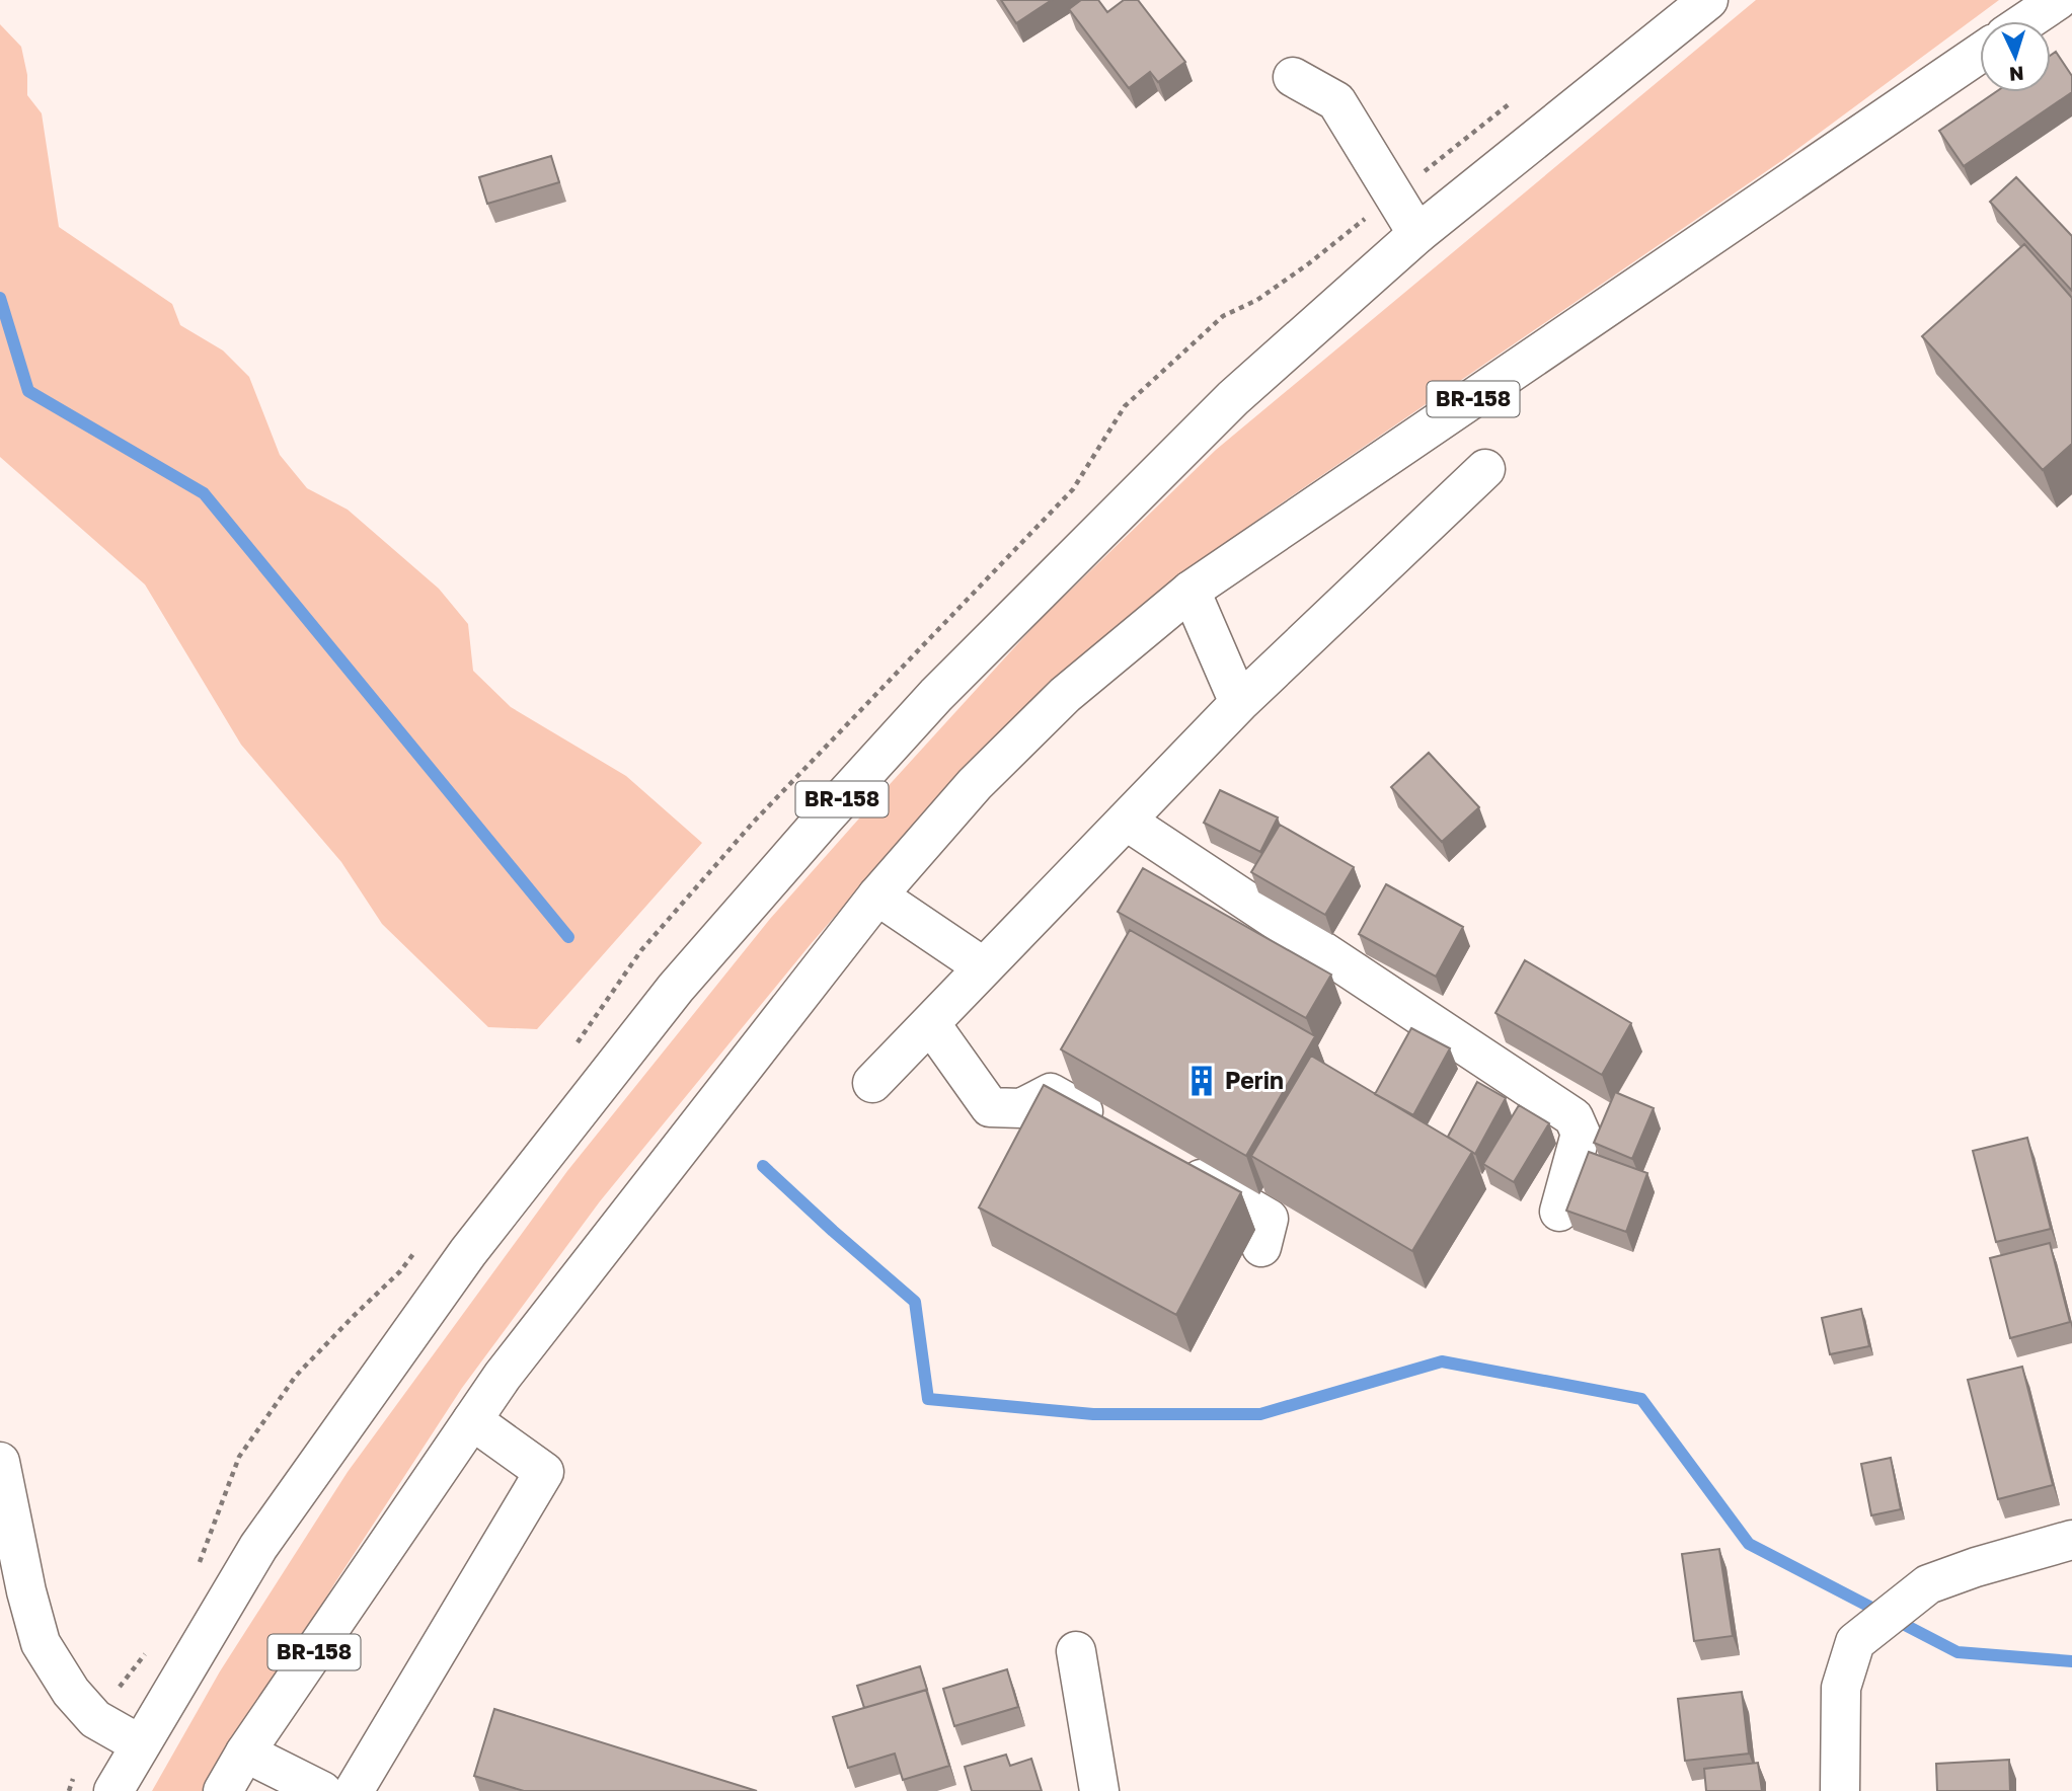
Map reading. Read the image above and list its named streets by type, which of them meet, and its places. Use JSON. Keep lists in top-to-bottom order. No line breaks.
{"streets":{"main road":["BR-158"]},"places":{"building":["Perin"]},"north":"bottom"}
